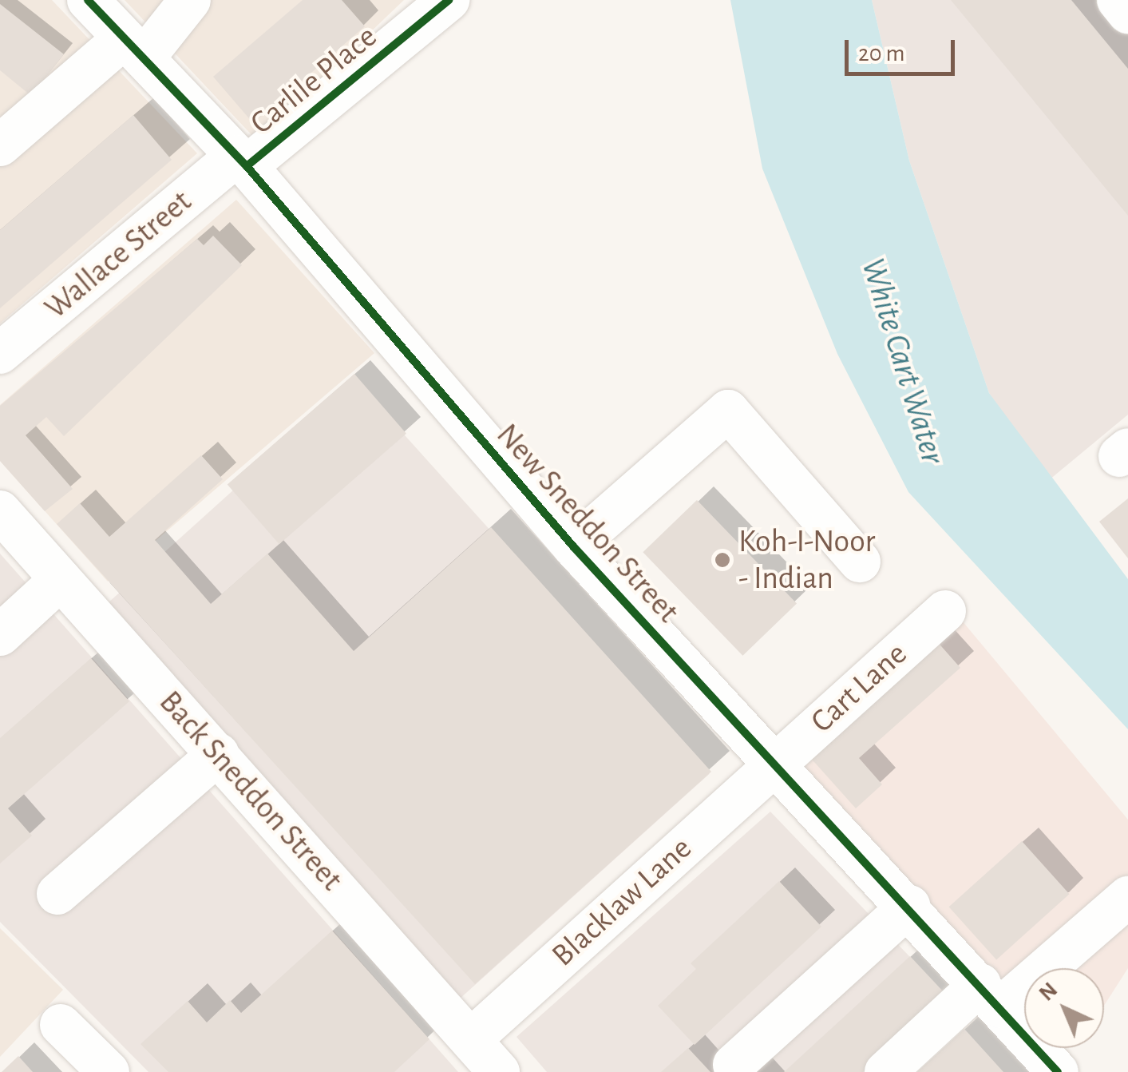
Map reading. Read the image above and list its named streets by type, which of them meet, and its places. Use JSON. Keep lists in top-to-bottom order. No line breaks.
{"streets":{"street":["Carlile Place","Wallace Street","New Sneddon Street","Cart Lane","Back Sneddon Street","Blacklaw Lane"]},"crossings":[["Carlile Place","Wallace Street"],["Carlile Place","New Sneddon Street"],["Wallace Street","New Sneddon Street"],["New Sneddon Street","Cart Lane"],["New Sneddon Street","Blacklaw Lane"],["Cart Lane","Blacklaw Lane"],["Back Sneddon Street","Blacklaw Lane"]],"water":["White Cart Water"],"places":["Koh-I-Noor - Indian"],"scale_bar":"20 m","north":"top left"}
